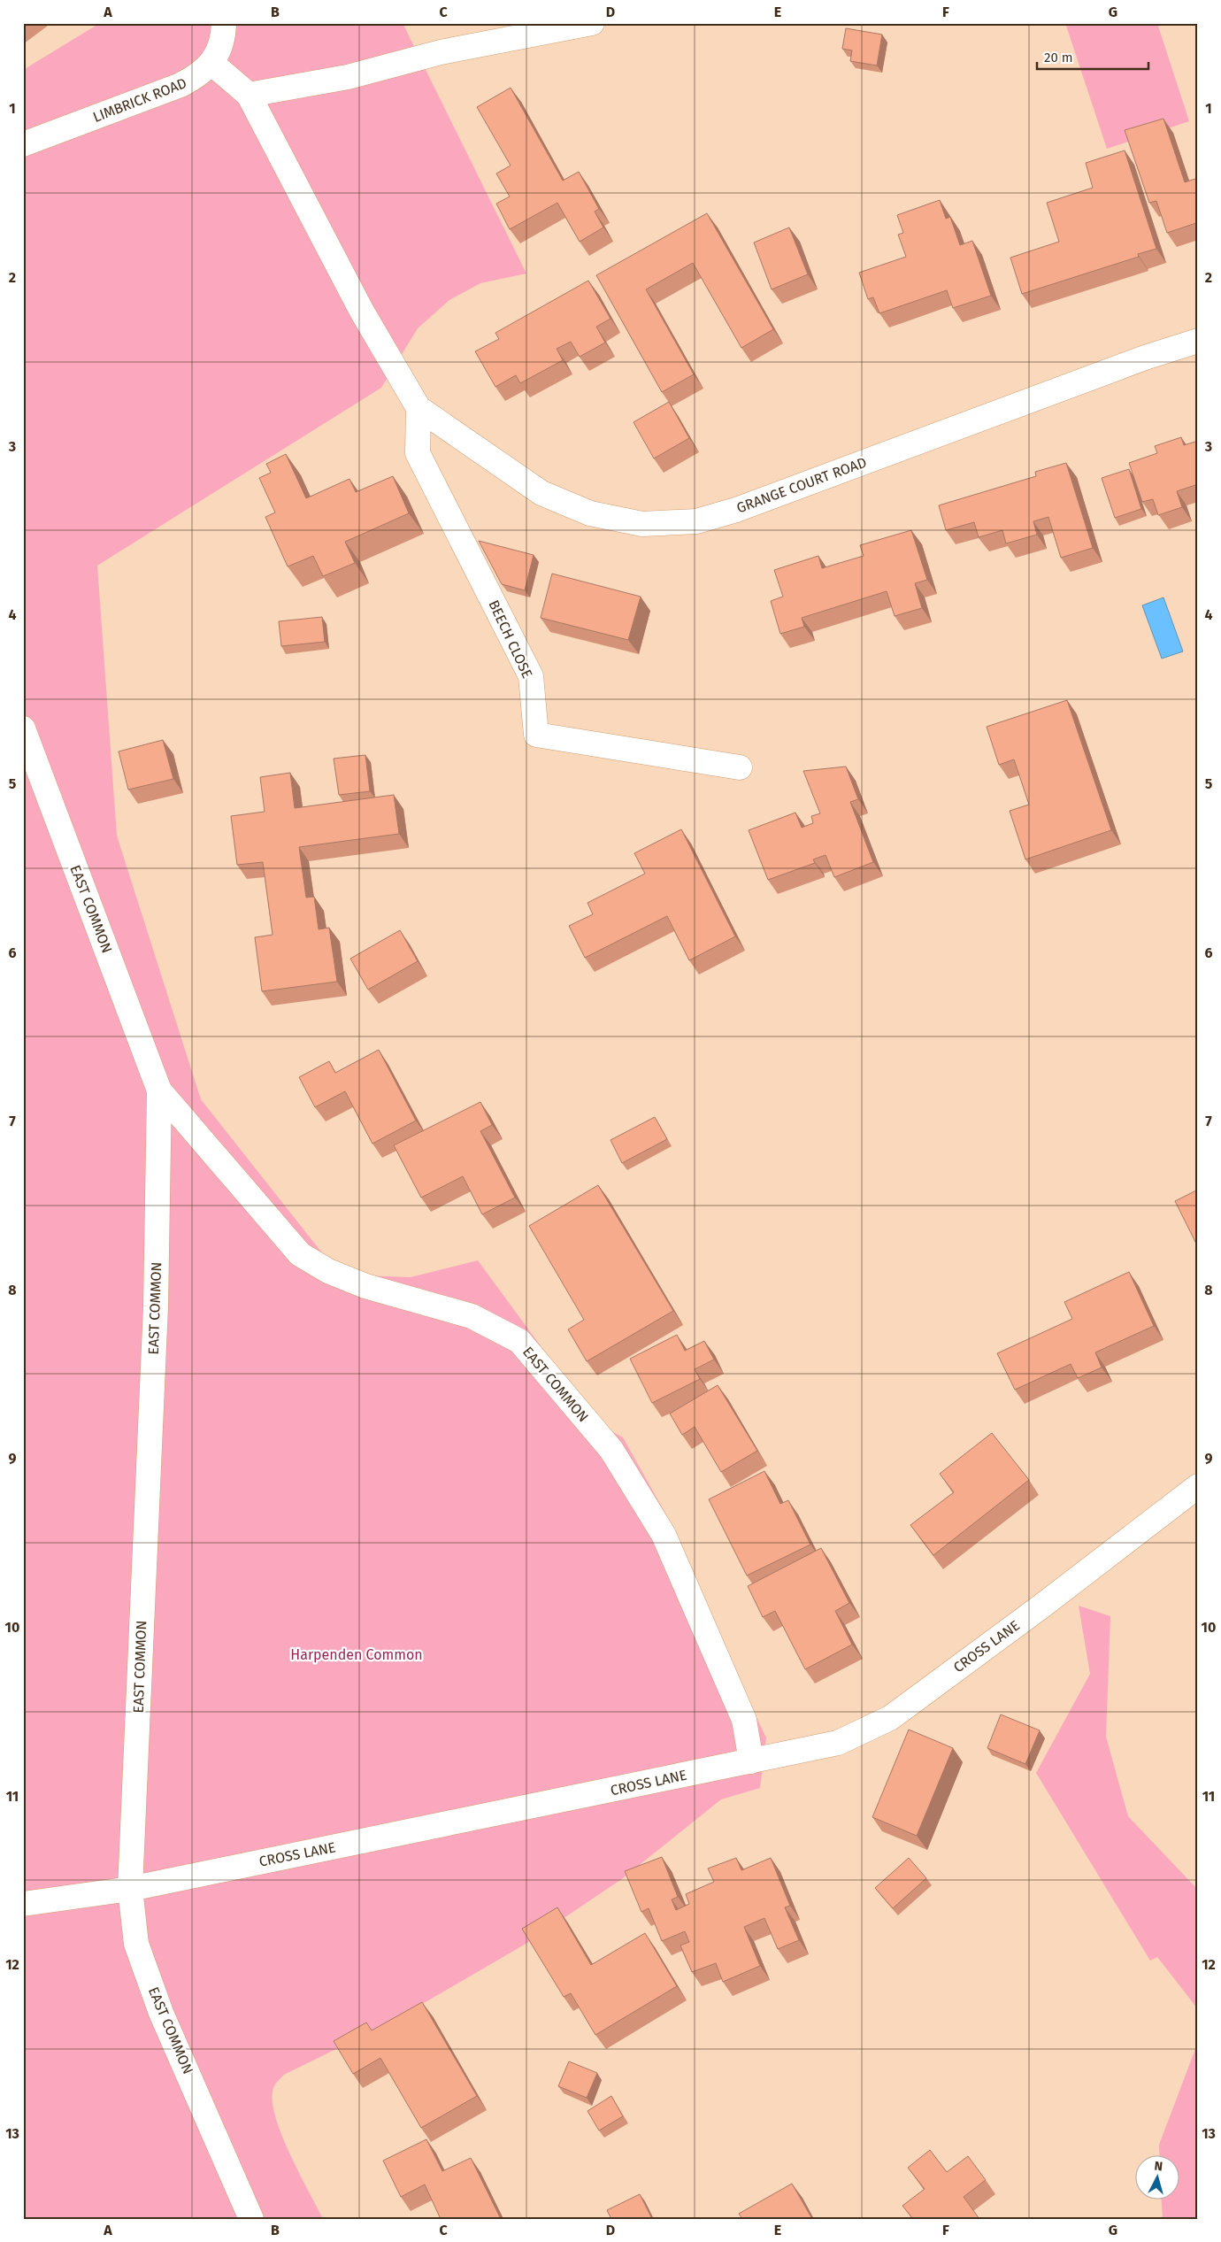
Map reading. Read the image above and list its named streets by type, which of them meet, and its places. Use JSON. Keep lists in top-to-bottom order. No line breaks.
{"streets":{"street":["LIMBRICK ROAD","GRANGE COURT ROAD","BEECH CLOSE","EAST COMMON","CROSS LANE"]},"crossings":[["GRANGE COURT ROAD","BEECH CLOSE"],["EAST COMMON","CROSS LANE"]],"parks":["Harpenden Common"],"scale_bar":"20 m","north":"top","grid":{"columns":["A","B","C","D","E","F","G"],"rows":["1","2","3","4","5","6","7","8","9","10","11","12","13"]}}
